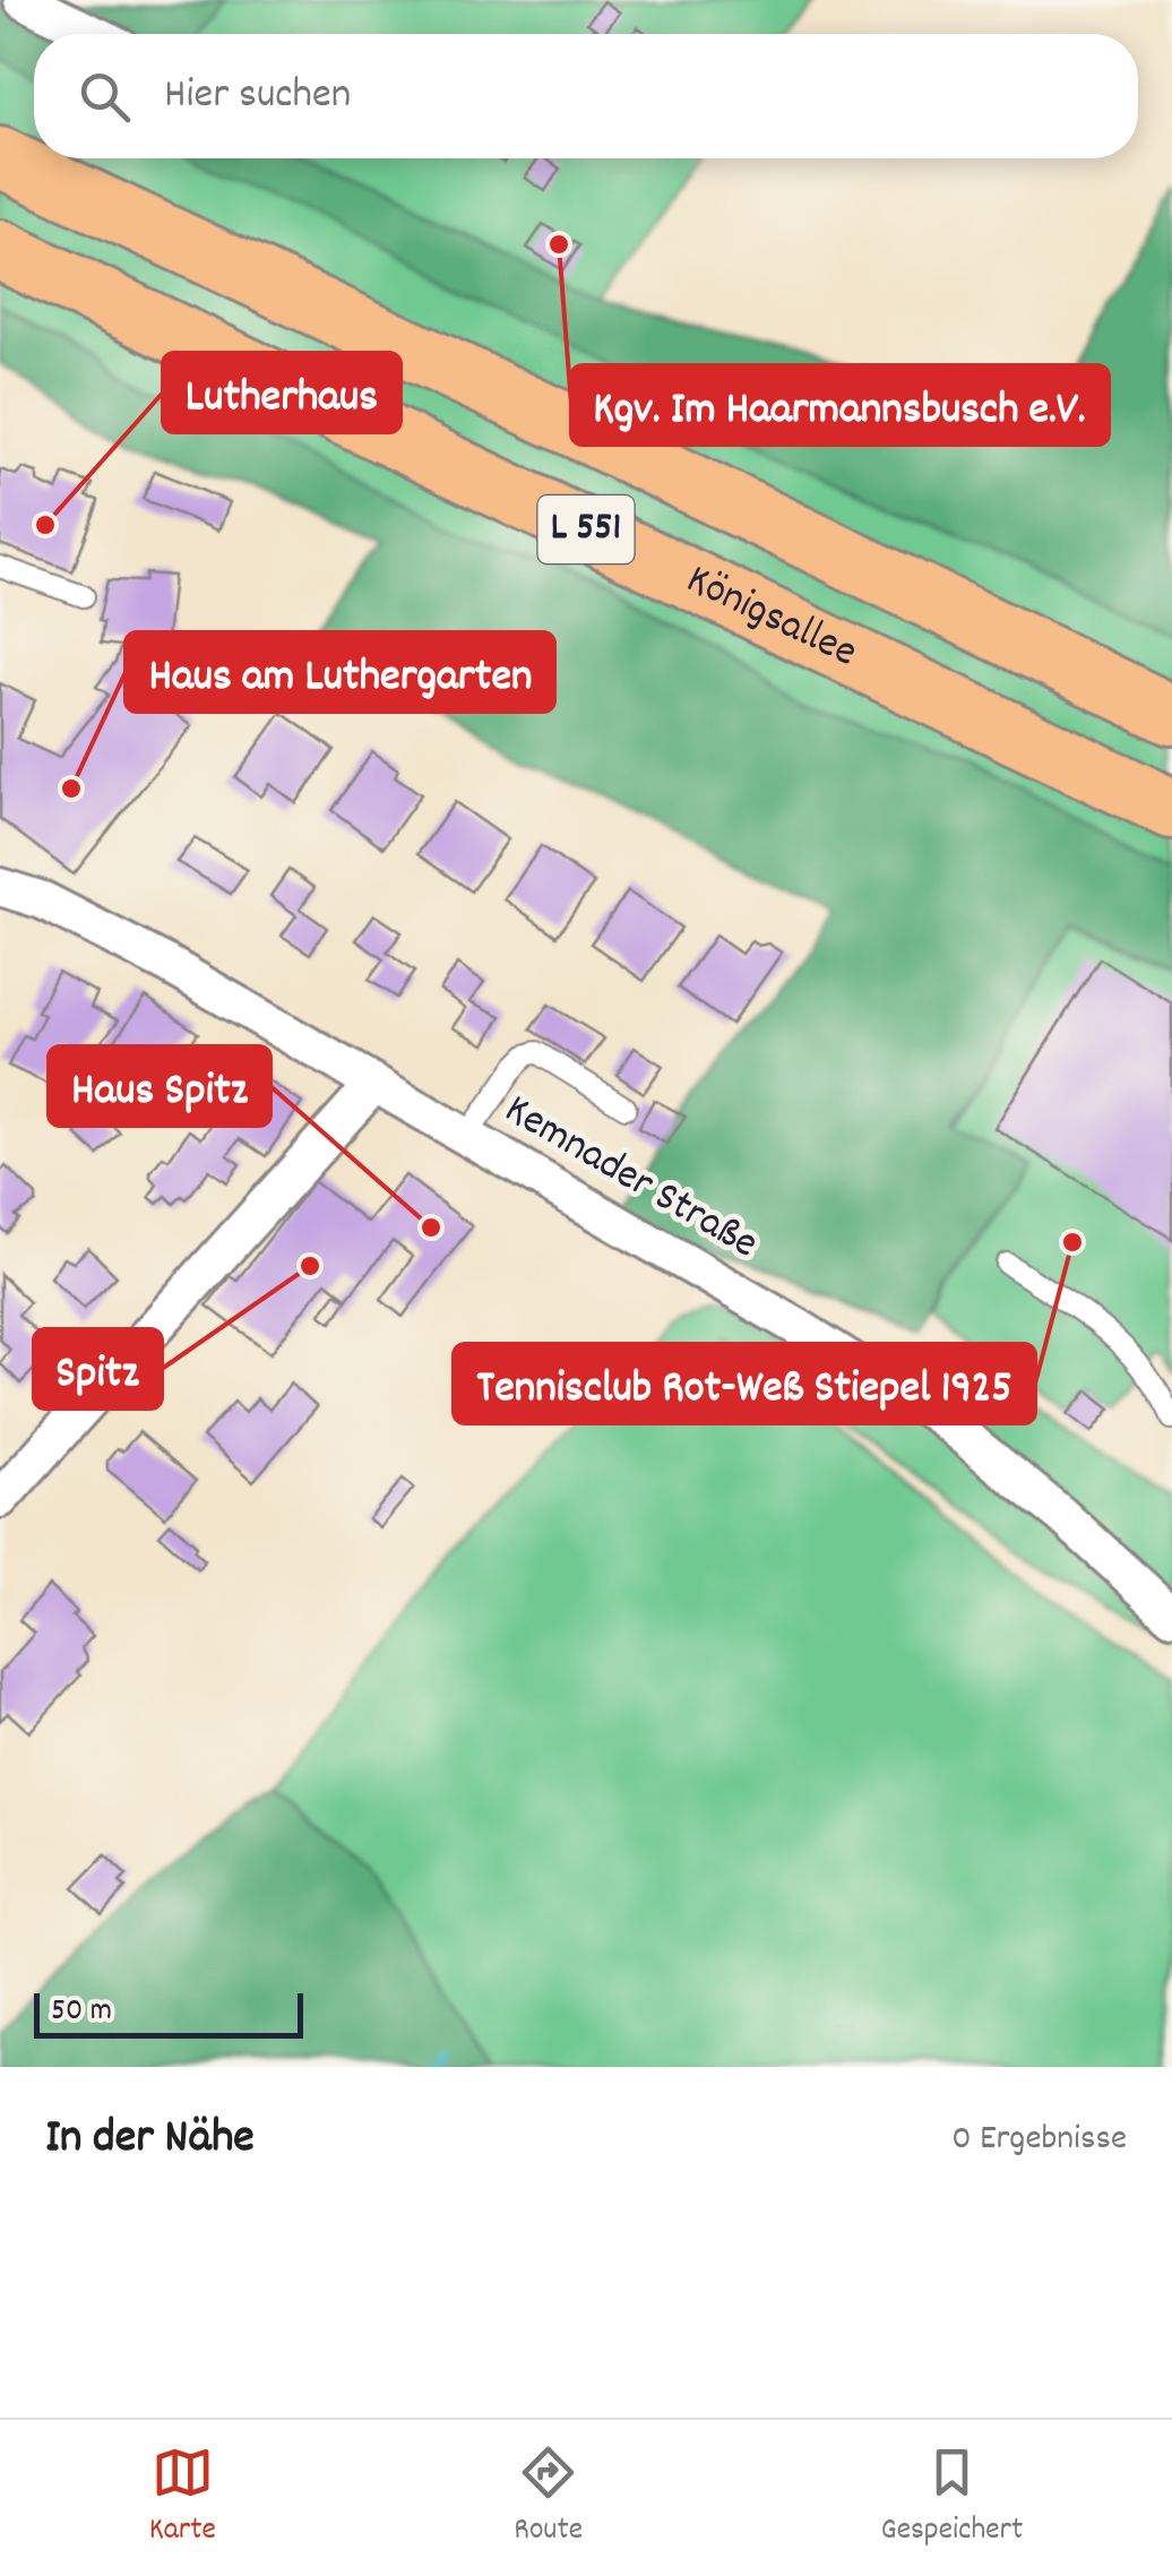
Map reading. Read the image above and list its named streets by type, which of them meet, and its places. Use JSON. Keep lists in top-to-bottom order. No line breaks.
{"streets":{"main road":["L 551","Königsallee"],"street":["Kemnader Straße"]},"places":["Kgv. Im Haarmannsbusch e.V.","Lutherhaus","Haus am Luthergarten","Haus Spitz","Tennisclub Rot-Weß Stiepel 1925","Spitz"],"scale_bar":"50 m","page":{"search":"Hier suchen","scale":"50 m","heading":["In der Nähe","0 Ergebnisse"],"nav":["Karte","Route","Gespeichert"]}}
